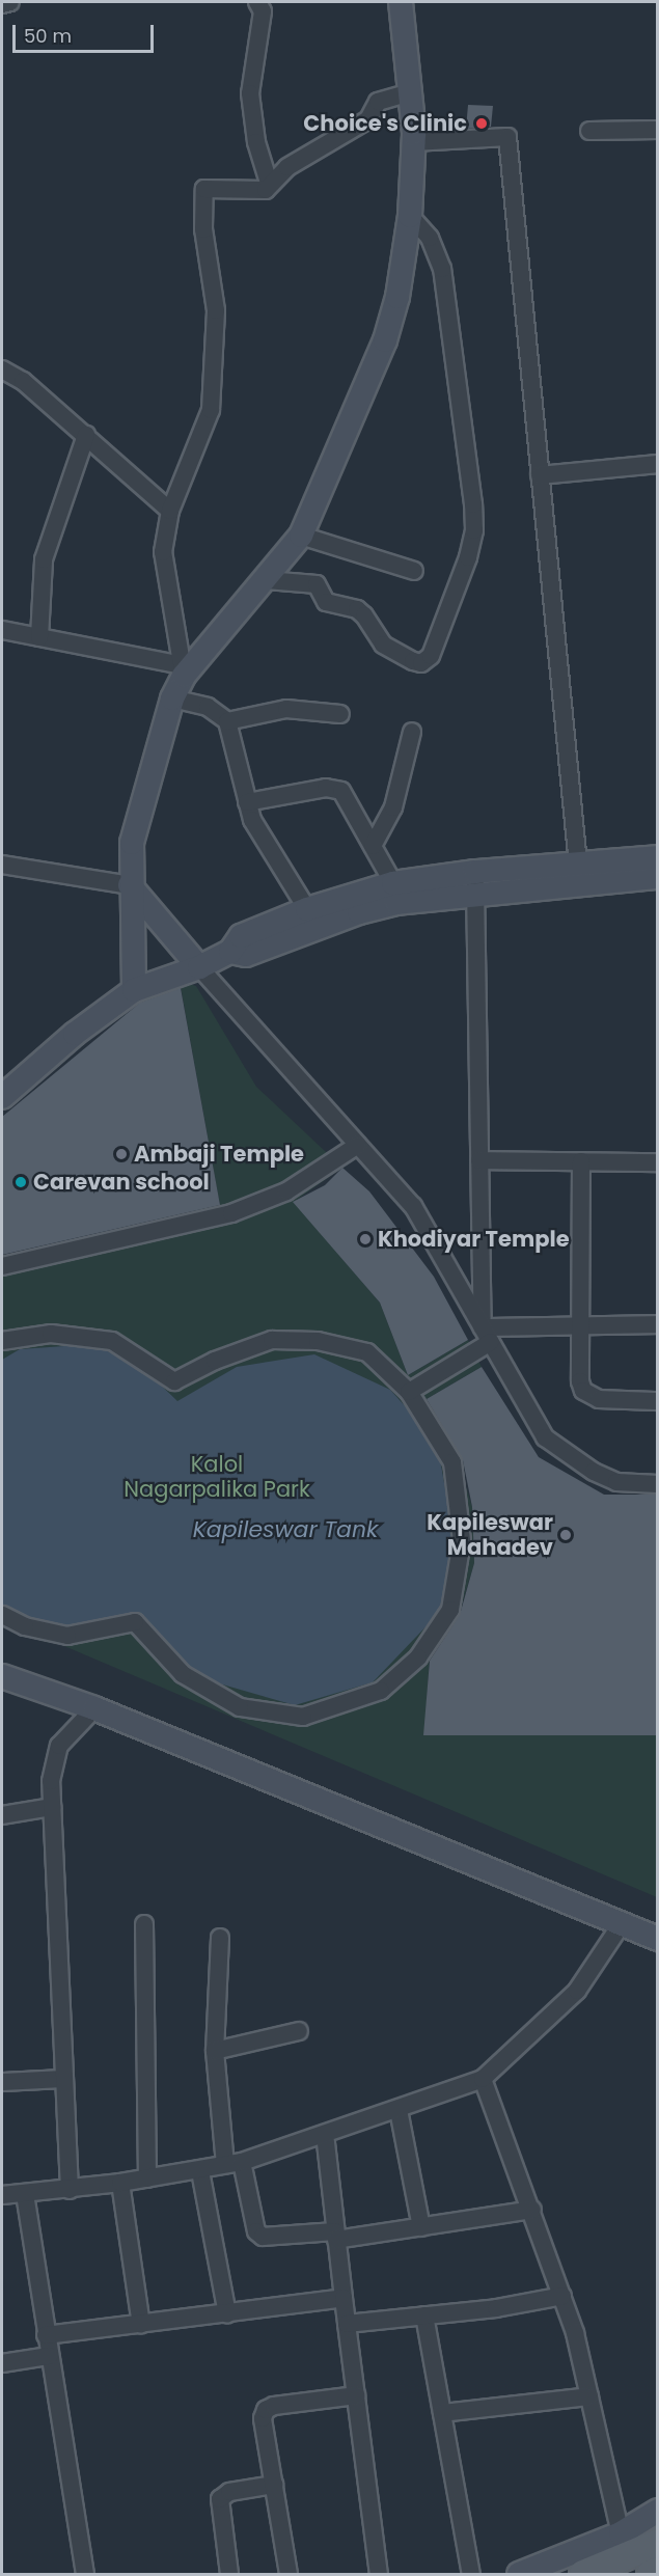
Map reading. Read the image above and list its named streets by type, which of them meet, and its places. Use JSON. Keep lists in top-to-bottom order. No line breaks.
{"water":["Kapileswar Tank"],"parks":["Kalol Nagarpalika Park"],"places":["Choice's Clinic","Ambaji Temple","Carevan school","Khodiyar Temple","Kapileswar Mahadev"],"scale_bar":"50 m"}
